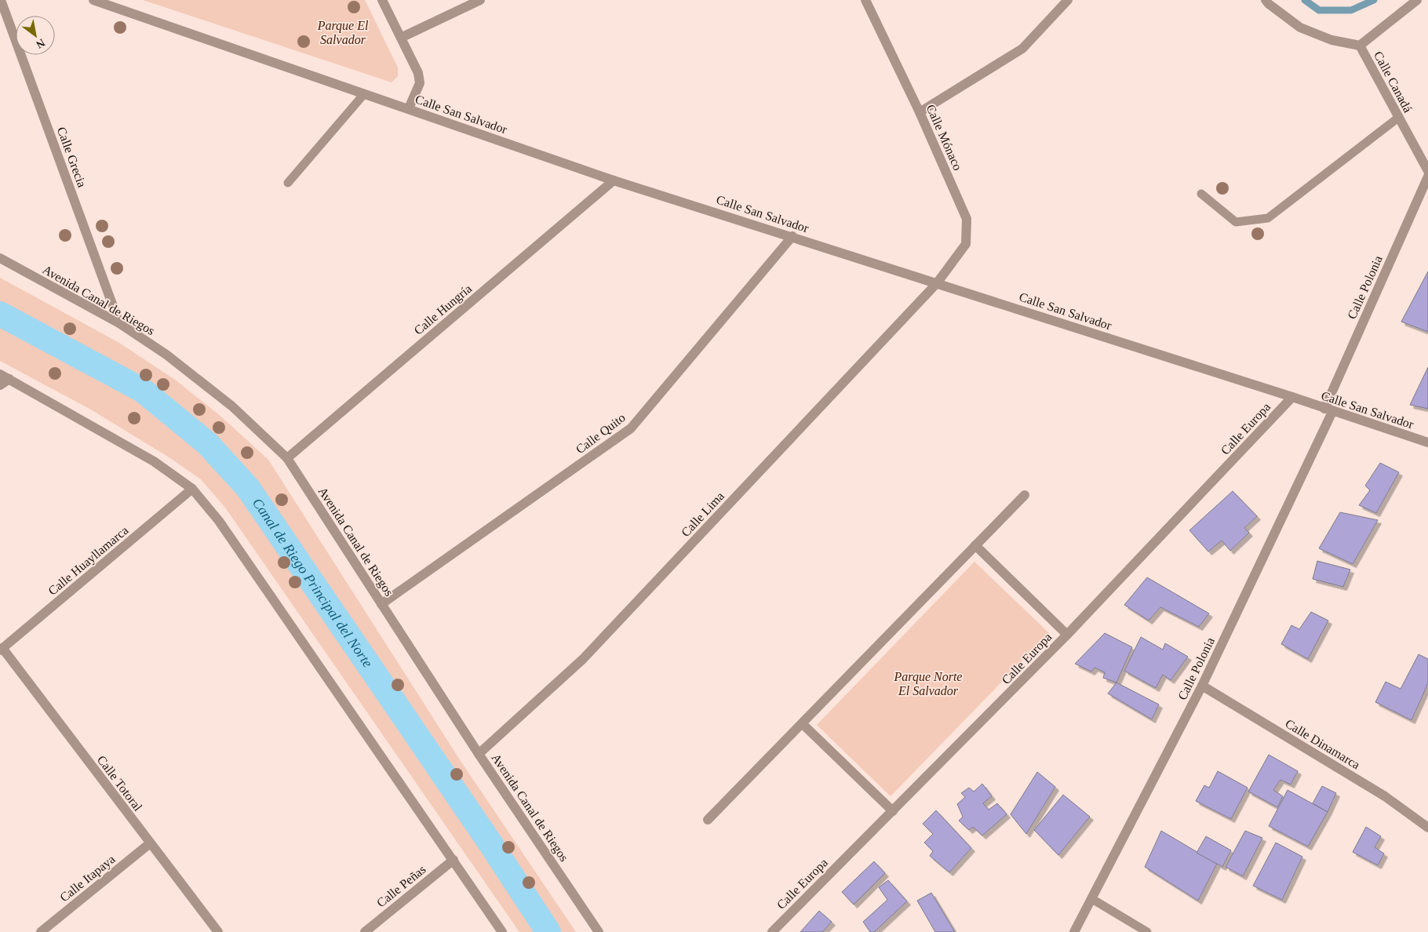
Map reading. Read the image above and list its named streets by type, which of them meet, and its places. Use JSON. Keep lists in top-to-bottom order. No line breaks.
{"streets":{"street":["Calle Canadá","Calle San Salvador","Calle Mónaco","Calle Grecia","Calle Polonia","Avenida Canal de Riegos","Calle Hungría","Calle Europa","Calle Quito","Calle Lima","Calle Huayllamarca","Calle Dinamarca","Calle Totoral","Calle Itapaya","Calle Peñas"]},"crossings":[["Calle San Salvador","Calle Mónaco"],["Calle San Salvador","Calle Polonia"],["Calle San Salvador","Calle Hungría"],["Calle San Salvador","Calle Europa"],["Calle San Salvador","Calle Quito"],["Calle San Salvador","Calle Lima"],["Calle Mónaco","Calle Lima"],["Calle Grecia","Avenida Canal de Riegos"],["Calle Polonia","Calle Dinamarca"],["Avenida Canal de Riegos","Calle Hungría"],["Avenida Canal de Riegos","Calle Quito"],["Avenida Canal de Riegos","Calle Lima"],["Calle Huayllamarca","Calle Totoral"],["Calle Totoral","Calle Itapaya"]],"water":["Canal de Riego Principal del Norte"],"parks":["Parque El Salvador","Parque Norte El Salvador"],"north":"bottom right"}
